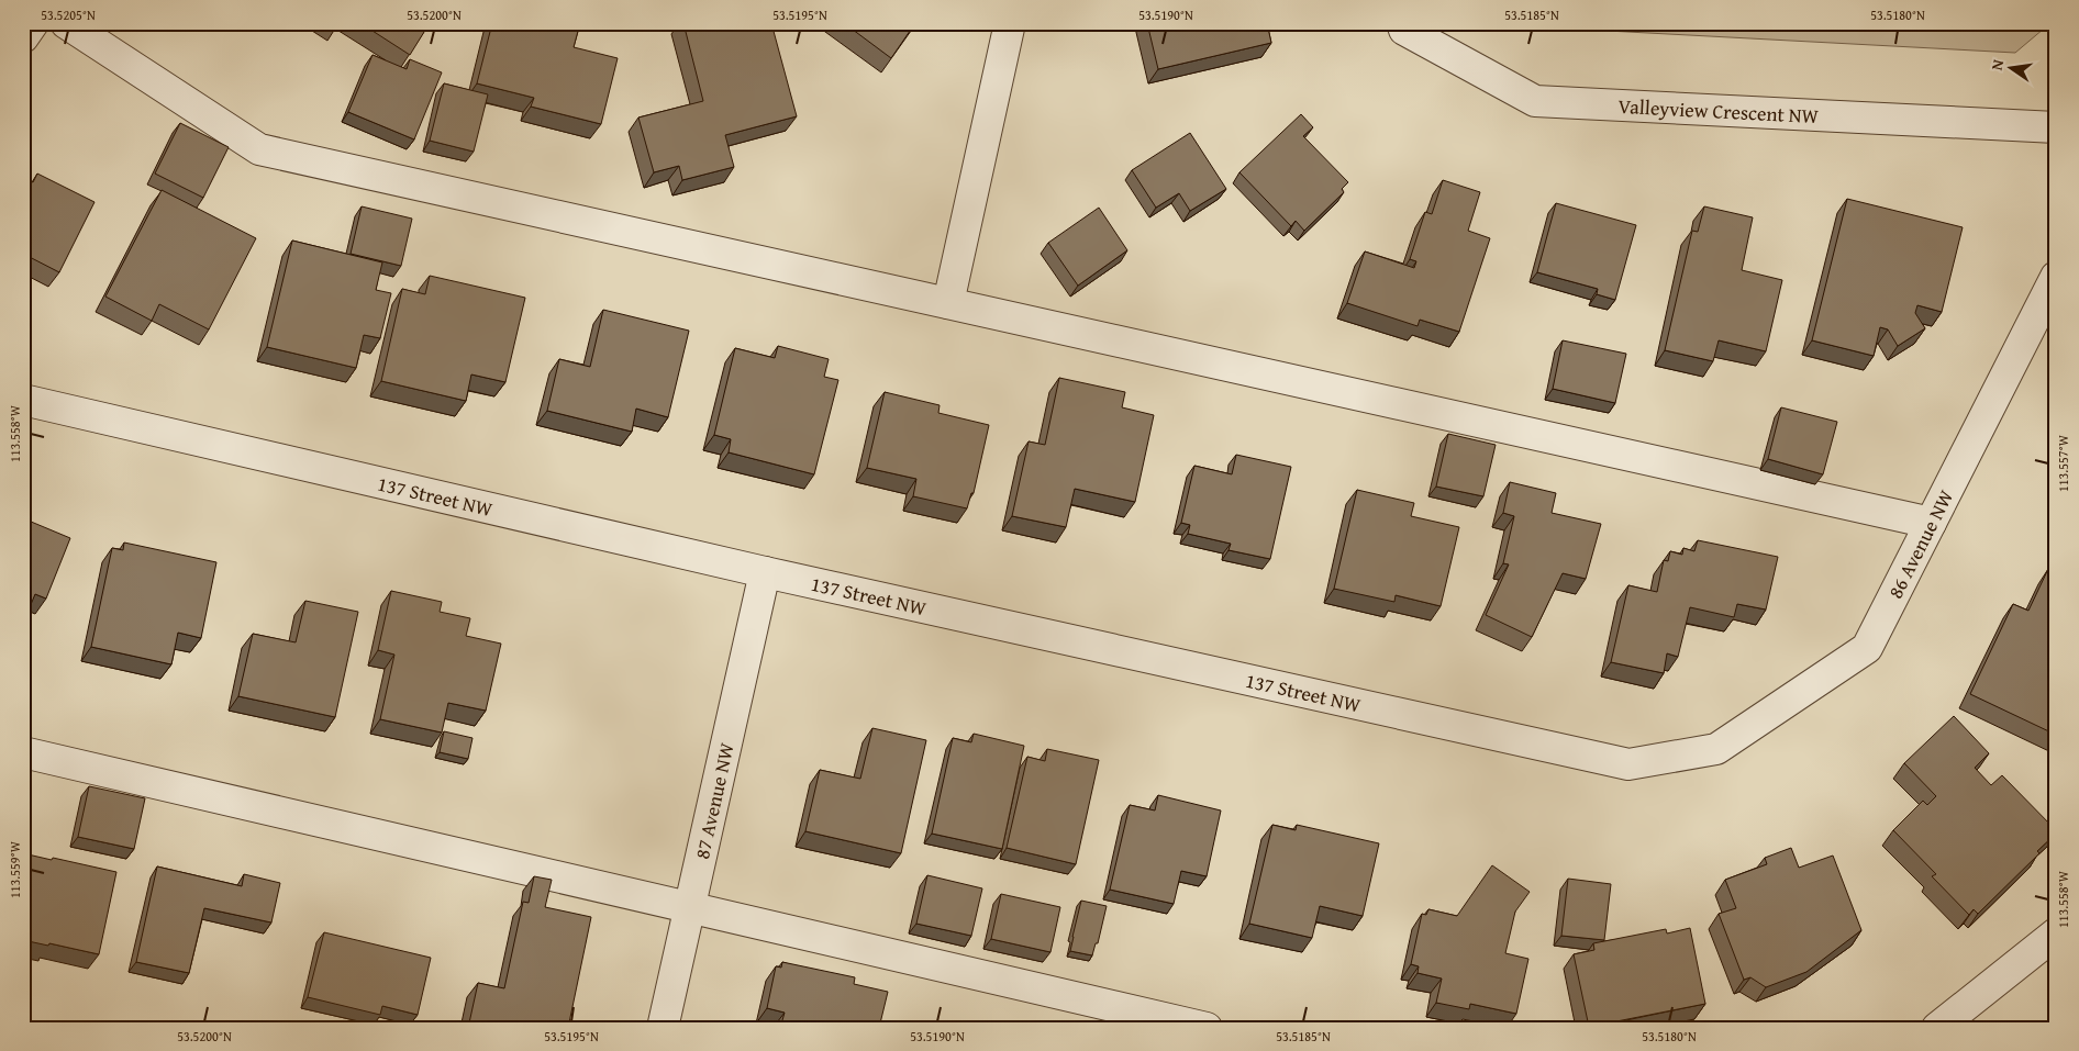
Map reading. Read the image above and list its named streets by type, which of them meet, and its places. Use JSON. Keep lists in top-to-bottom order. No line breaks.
{"streets":{"street":["Valleyview Crescent NW","137 Street NW","86 Avenue NW","87 Avenue NW"]},"crossings":[["137 Street NW","86 Avenue NW"],["137 Street NW","87 Avenue NW"]],"north":"left","coordinates":["53.5205°N","53.5200°N","53.5195°N","53.5190°N","53.5185°N","53.5180°N","113.558°W","113.557°W","113.559°W"]}
